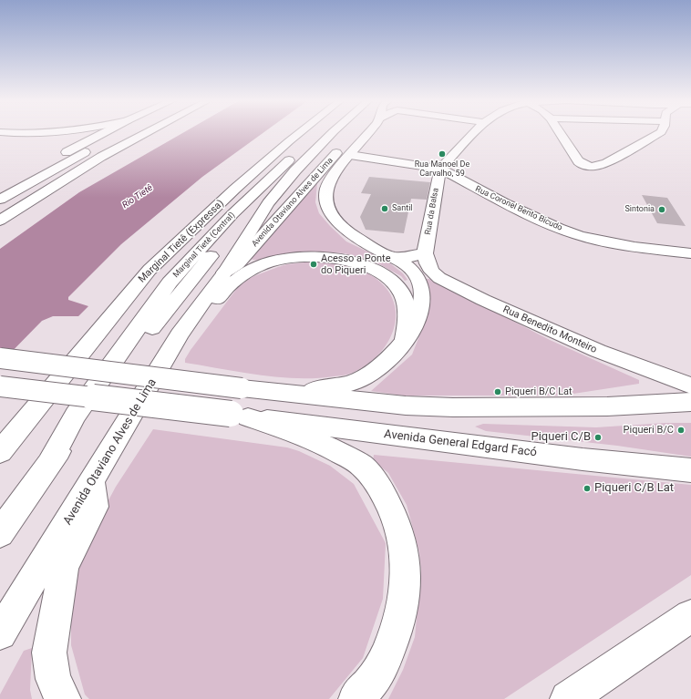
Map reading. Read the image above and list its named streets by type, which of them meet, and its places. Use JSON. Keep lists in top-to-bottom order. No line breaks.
{"streets":{"main road":["Avenida Otaviano Alves de Lima","Rua Coronel Bento Bicudo","Rua da Balsa","Marginal Tietê (Expressa)","Marginal Tietê (Central)","Rua Benedito Monteiro","Avenida General Edgard Facó"]},"crossings":[["Avenida Otaviano Alves de Lima","Rua Coronel Bento Bicudo"],["Rua Coronel Bento Bicudo","Rua da Balsa"],["Rua da Balsa","Rua Benedito Monteiro"]],"water":["Rio Tietê"],"places":["Rua Manoel De Carvalho, 59","Santil","Sintonia","Acesso a Ponte do Piqueri","Piqueri B/C Lat","Piqueri B/C","Piqueri C/B","Piqueri C/B Lat"]}
